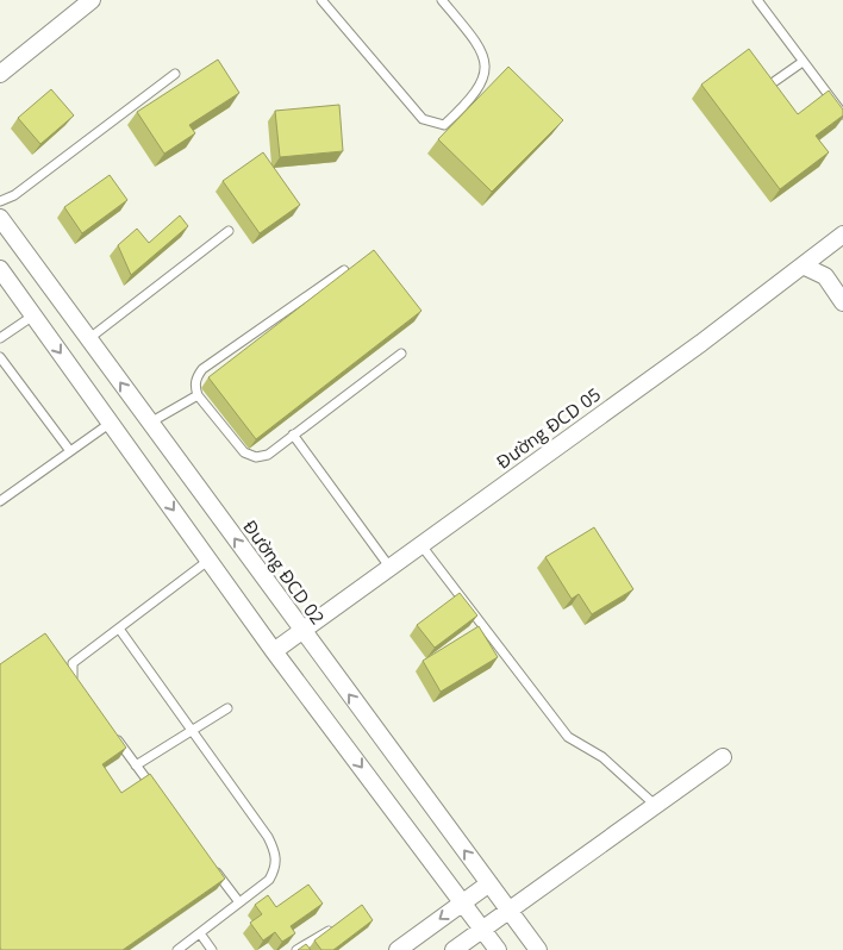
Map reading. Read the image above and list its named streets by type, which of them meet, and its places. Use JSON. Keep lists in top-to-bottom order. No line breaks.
{"streets":{"street":["Đường ĐCD 05","Đường ĐCD 02"]},"crossings":[["Đường ĐCD 05","Đường ĐCD 02"]]}
